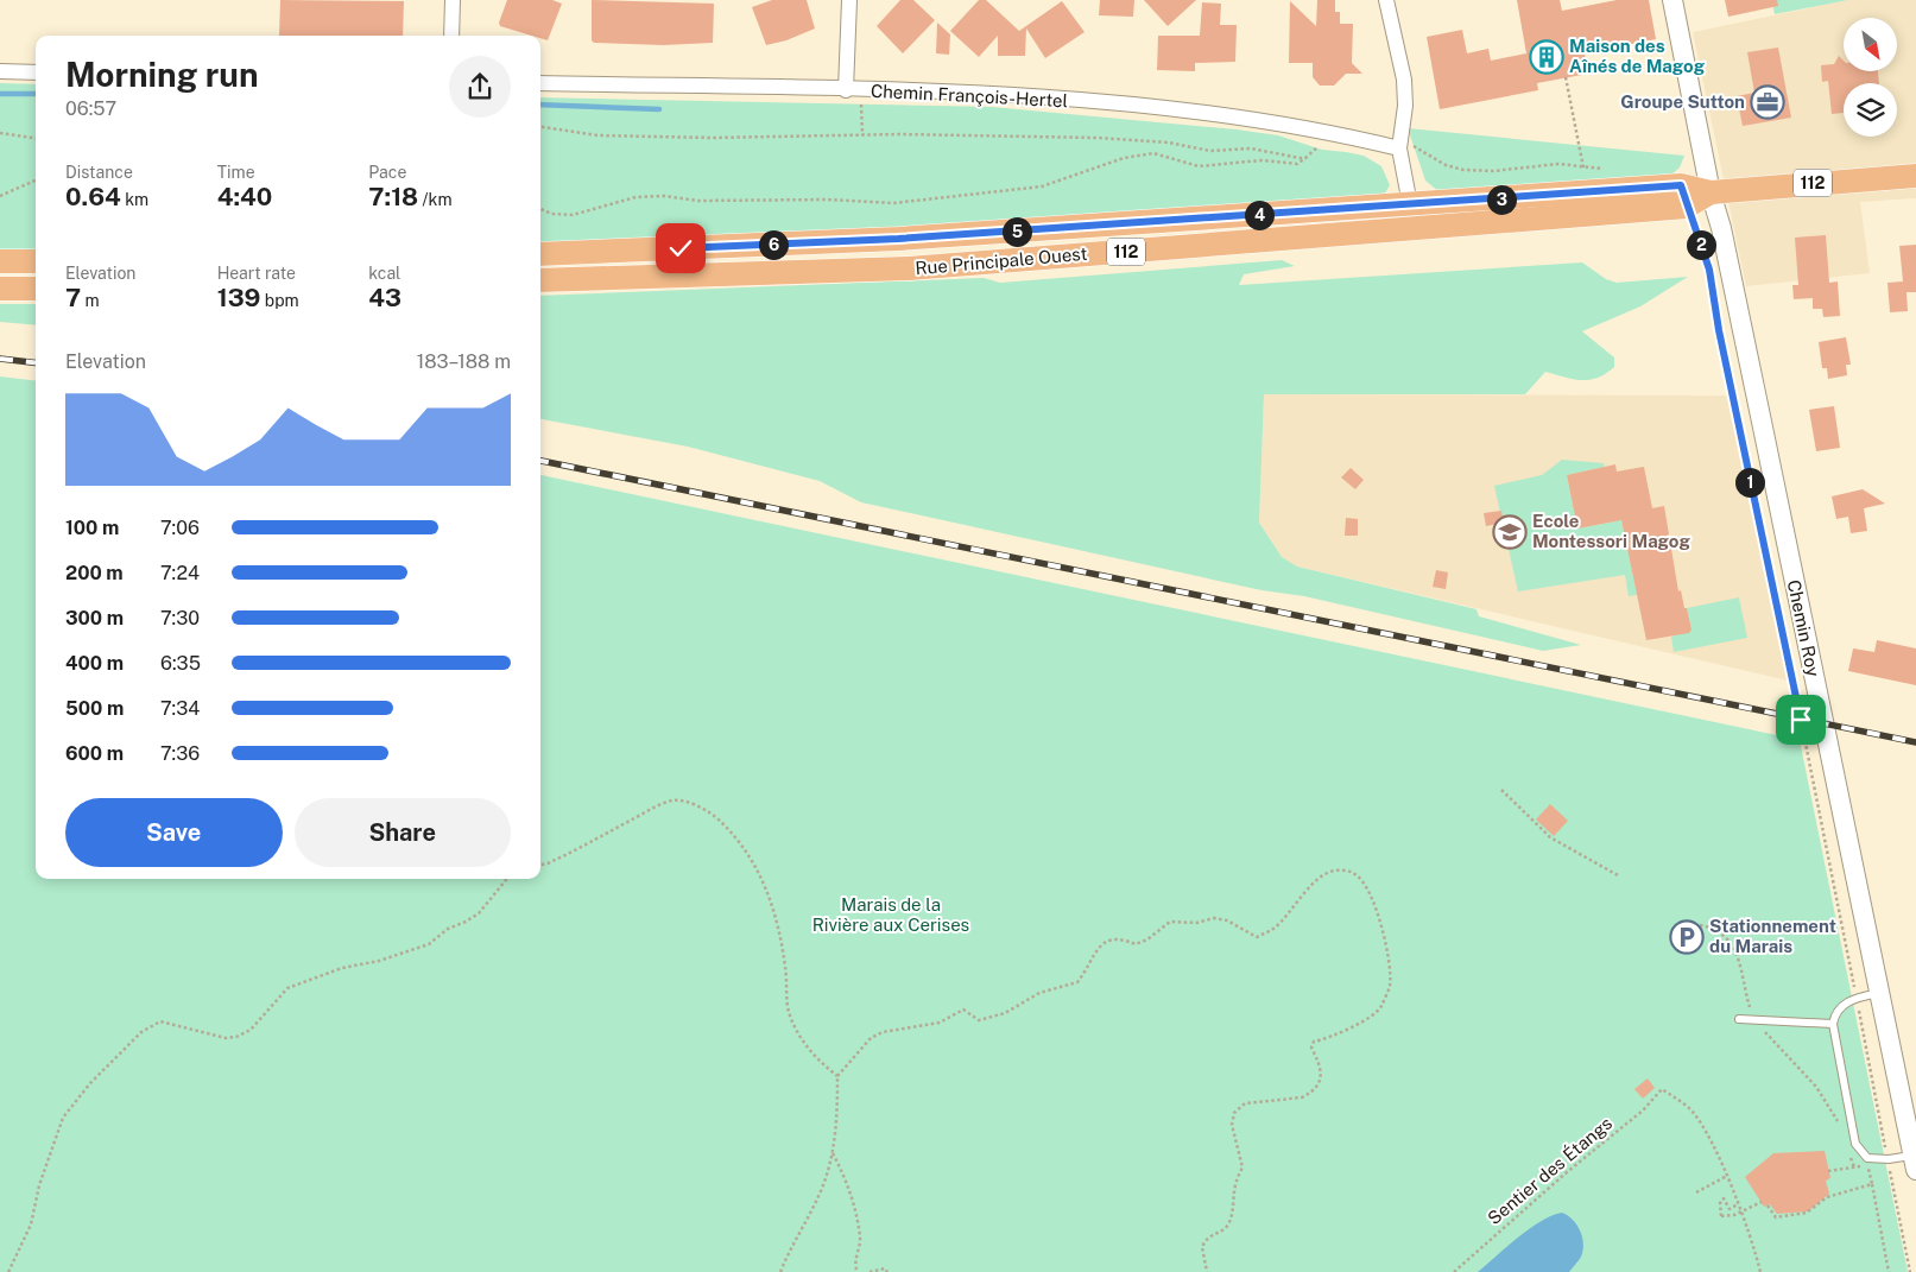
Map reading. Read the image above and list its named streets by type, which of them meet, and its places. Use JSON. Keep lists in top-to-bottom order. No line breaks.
{"streets":{"main road":["112","Rue Principale Ouest"],"street":["Chemin François-Hertel","Chemin Roy"],"path":["Sentier des Étangs"]},"crossings":[["Rue Principale Ouest","Chemin Roy"]],"parks":["Marais de la Rivière aux Cerises"],"places":{"building":["Maison des Aînés de Magog"],"office":["Groupe Sutton"],"school or university":["Ecole Montessori Magog"],"parking":["Stationnement du Marais"]},"north":"bottom right","page":{"heading":["Morning run","06:57"],"stats":[["Distance","0.64 km"],["Time","4:40"],["Pace","7:18 /km"],["Elevation","7 m"],["Heart rate","139 bpm"],["kcal","43"]],"pins":["3","4","5","2","6","1"],"chart":["Elevation","183–188 m"],"list":[{"name":"100 m","note":"7:06"},{"name":"200 m","note":"7:24"},{"name":"300 m","note":"7:30"},{"name":"400 m","note":"6:35"},{"name":"500 m","note":"7:34"},{"name":"600 m","note":"7:36"}],"buttons":["Save","Share"]}}
